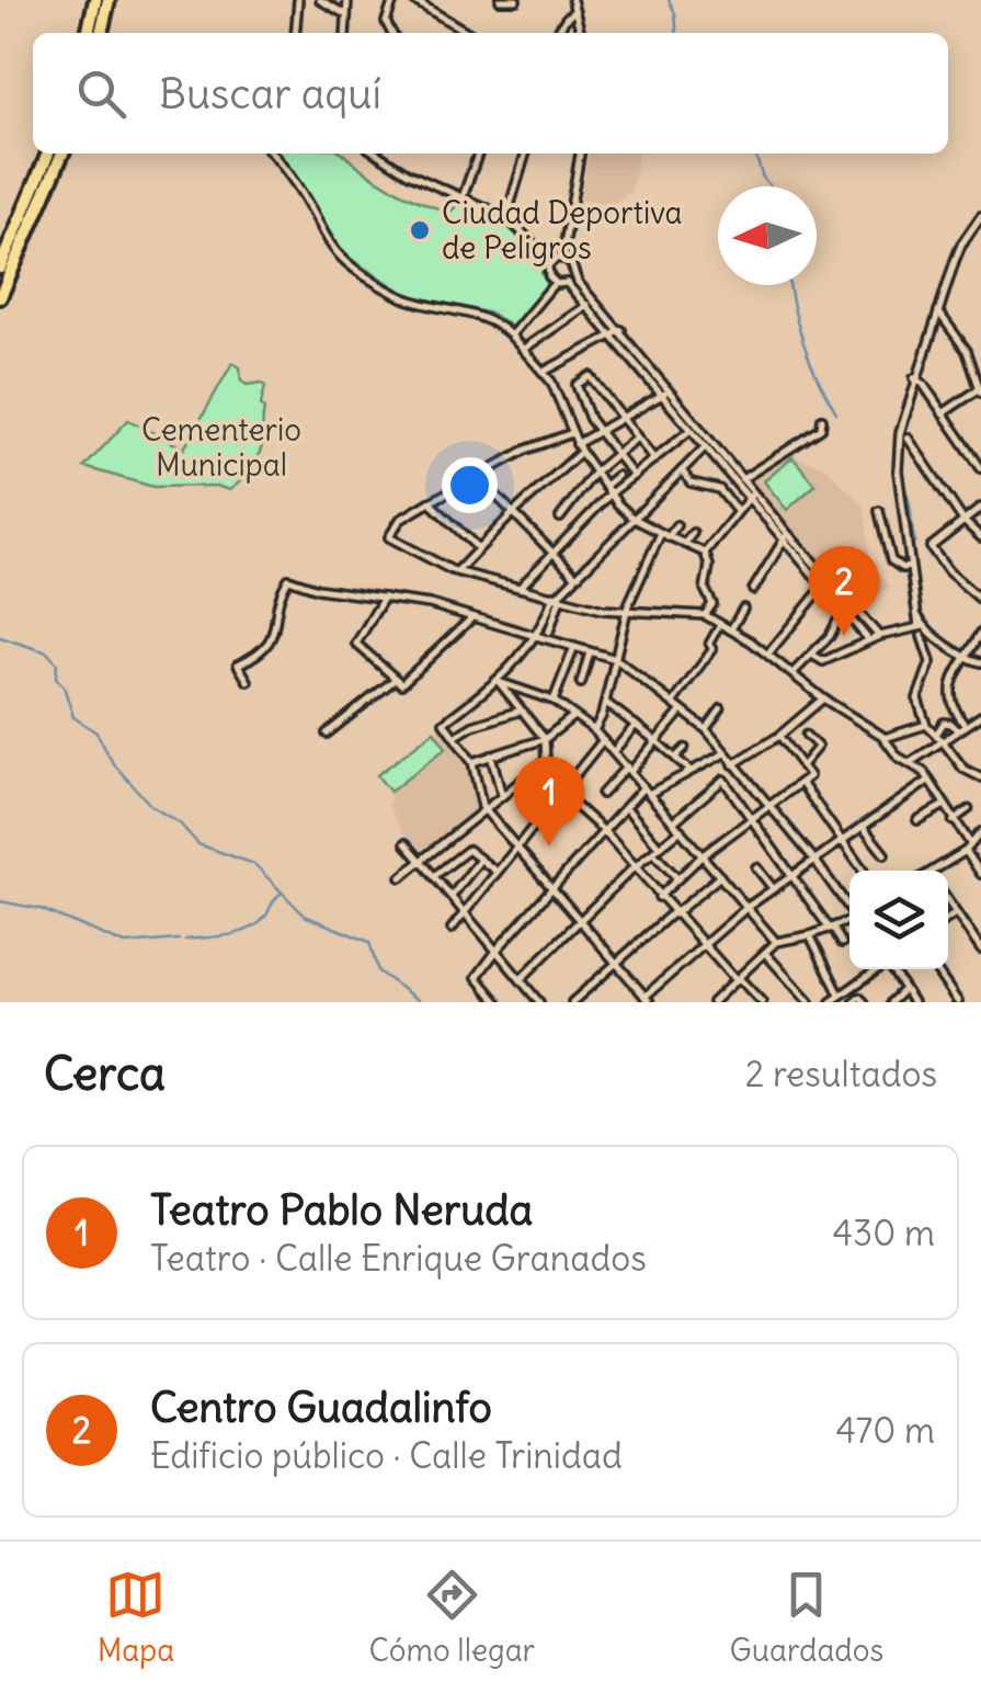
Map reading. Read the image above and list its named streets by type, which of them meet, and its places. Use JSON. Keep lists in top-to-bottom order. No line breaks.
{"parks":["Cementerio Municipal"],"places":["Ciudad Deportiva de Peligros"],"north":"left","page":{"search":"Buscar aquí","pins":["2","1"],"heading":["Cerca","2 resultados"],"list":[{"mark":"1","name":"Teatro Pablo Neruda","note":"Teatro · Calle Enrique Granados","value":"430 m"},{"mark":"2","name":"Centro Guadalinfo","note":"Edificio público · Calle Trinidad","value":"470 m"}],"nav":["Mapa","Cómo llegar","Guardados"]}}
